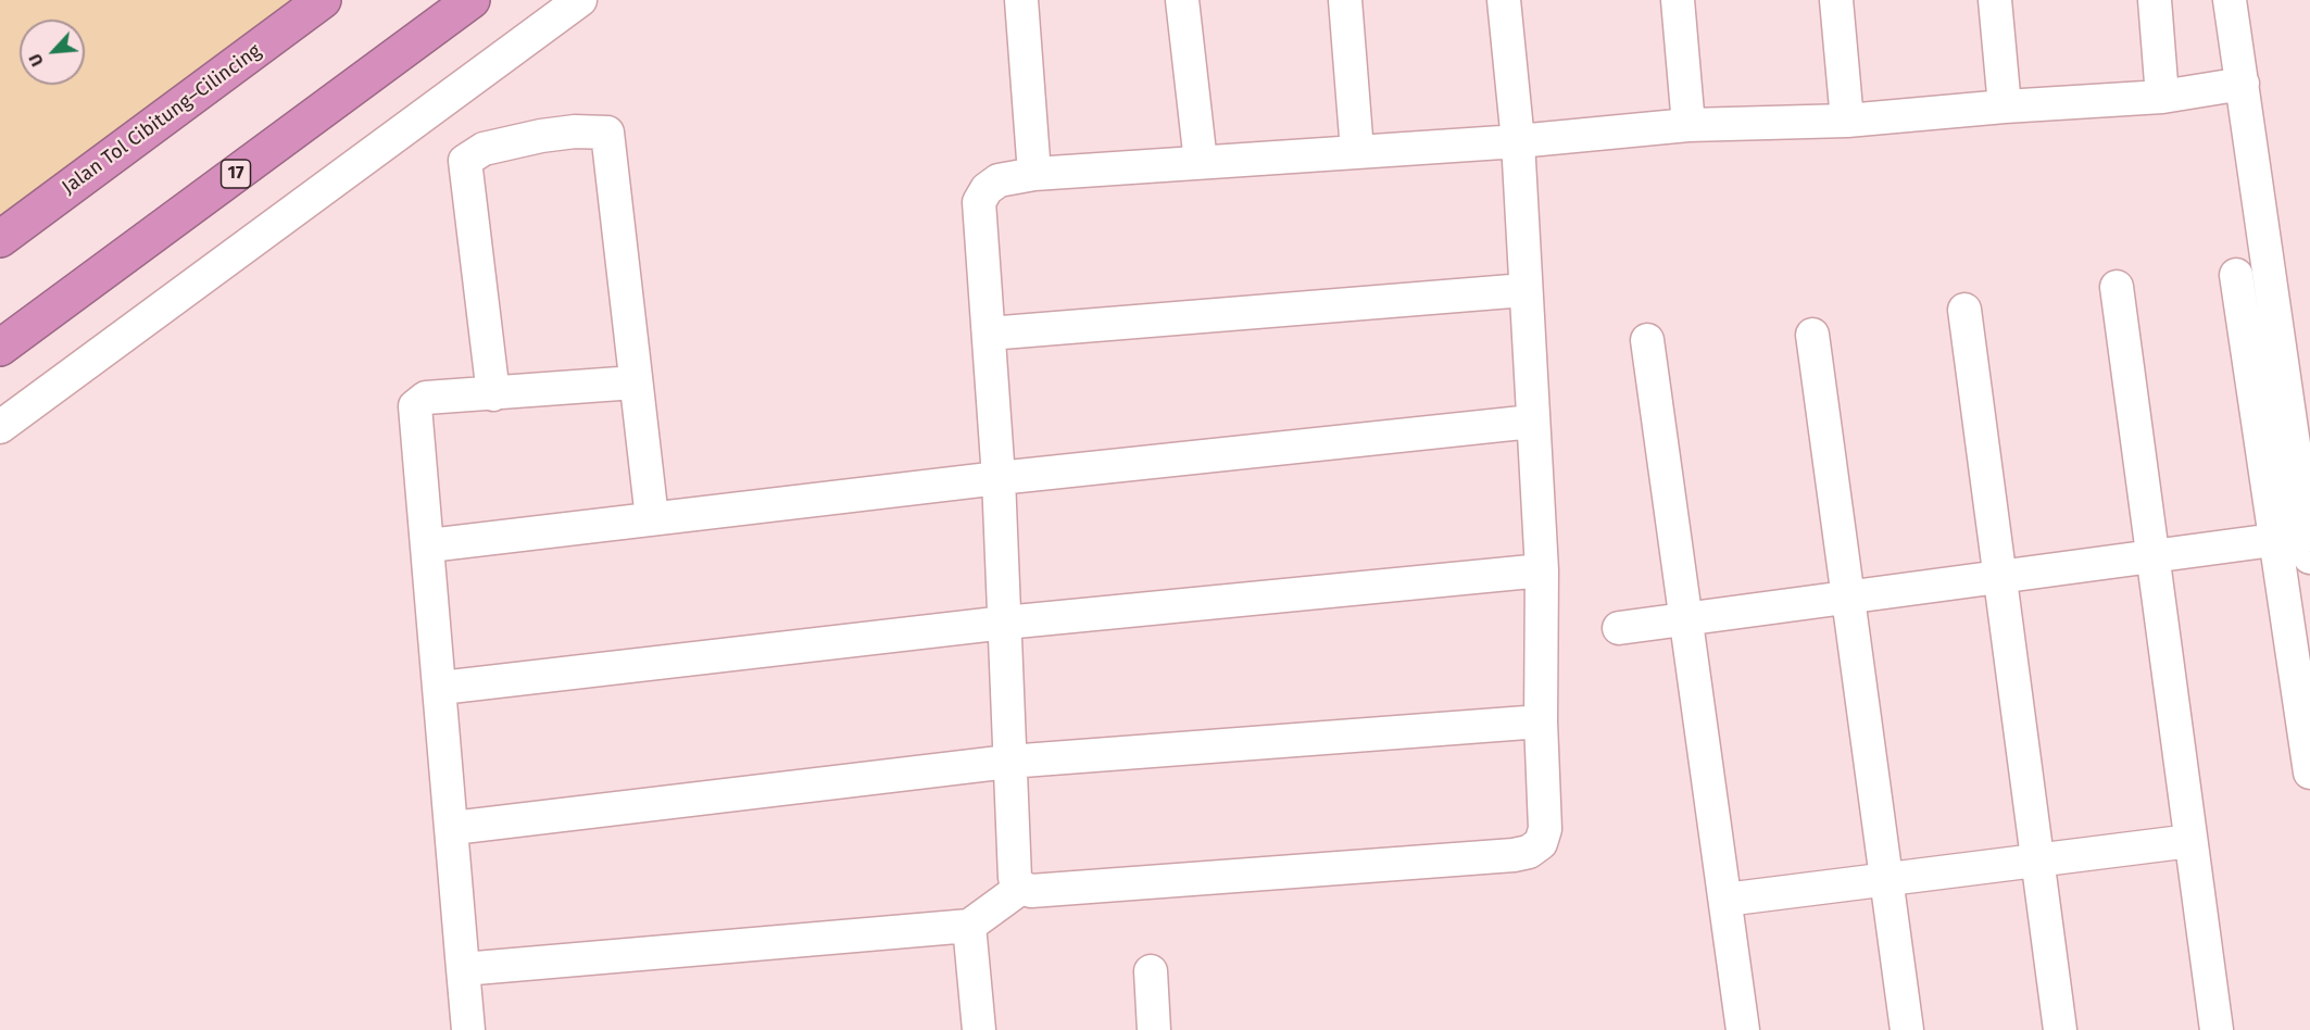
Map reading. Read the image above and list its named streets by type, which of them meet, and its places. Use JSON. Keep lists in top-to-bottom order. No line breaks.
{"streets":{"highway":["Jalan Tol Cibitung–Cilincing","17"]},"north":"bottom left"}
